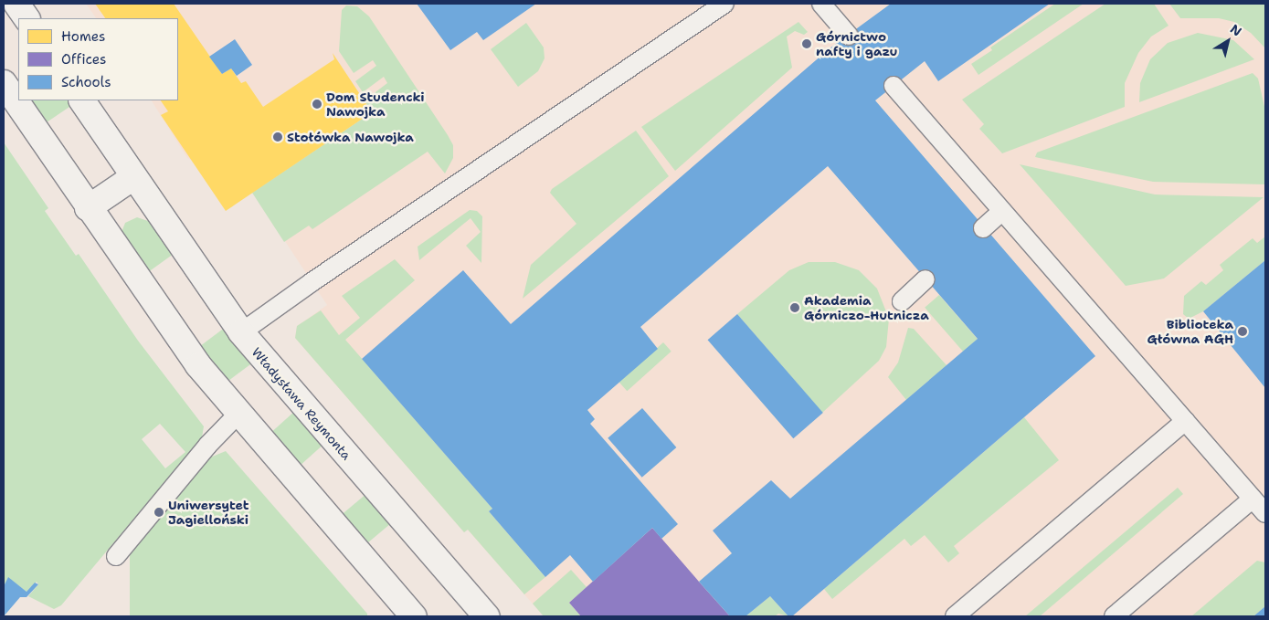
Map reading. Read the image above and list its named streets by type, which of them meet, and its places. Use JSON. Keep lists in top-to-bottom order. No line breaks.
{"streets":{"street":["Władysława Reymonta"]},"places":["Górnictwo nafty i gazu","Dom Studencki Nawojka","Stołówka Nawojka","Akademia Górniczo-Hutnicza","Biblioteka Główna AGH","Uniwersytet Jagielloński"],"legend":["Homes","Offices","Schools"],"north":"top right"}
